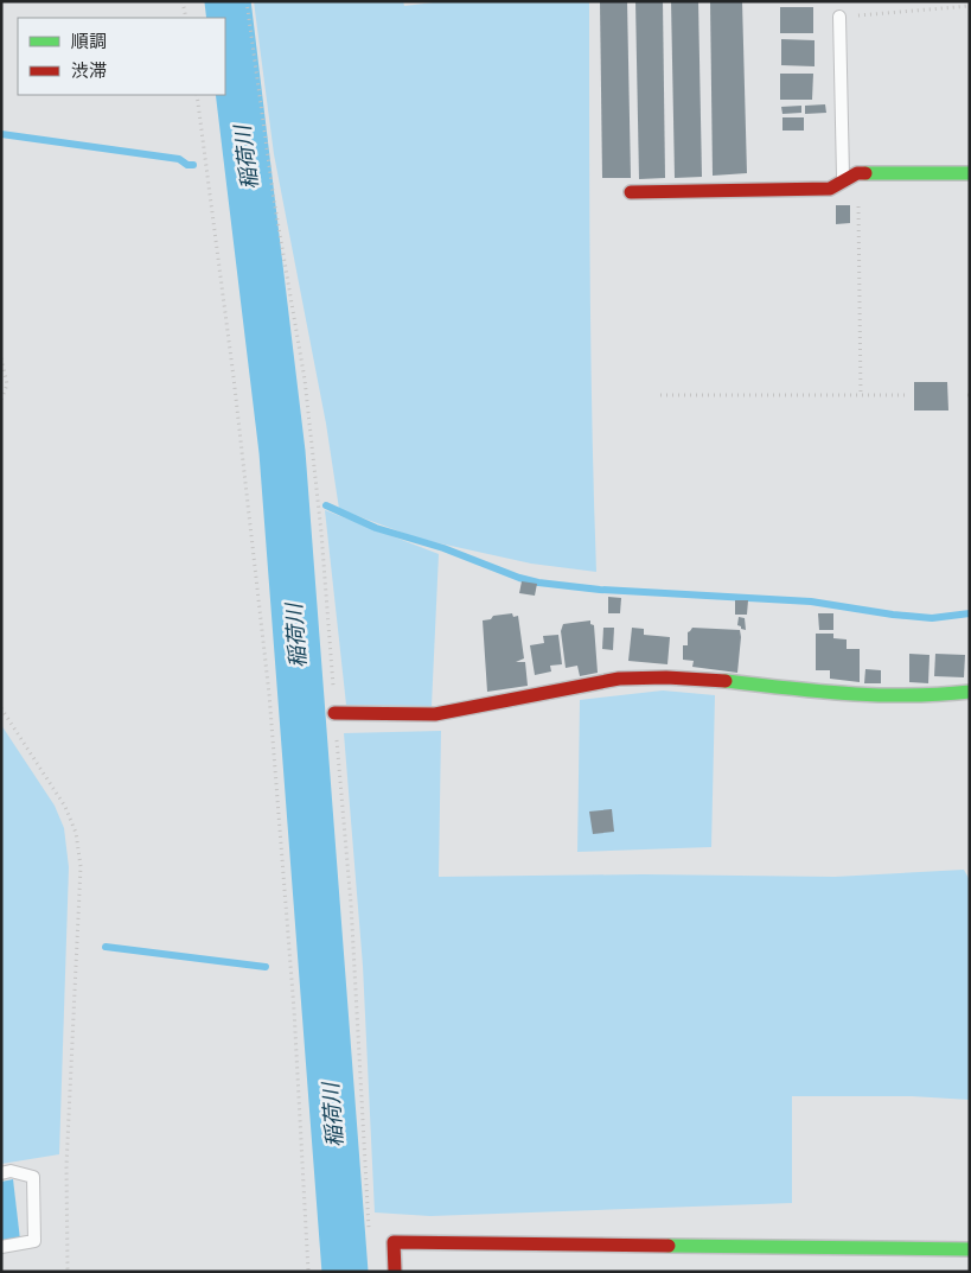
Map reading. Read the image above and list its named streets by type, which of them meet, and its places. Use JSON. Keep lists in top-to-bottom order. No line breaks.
{"water":["稲荷川"],"legend":["順調","渋滞"]}
